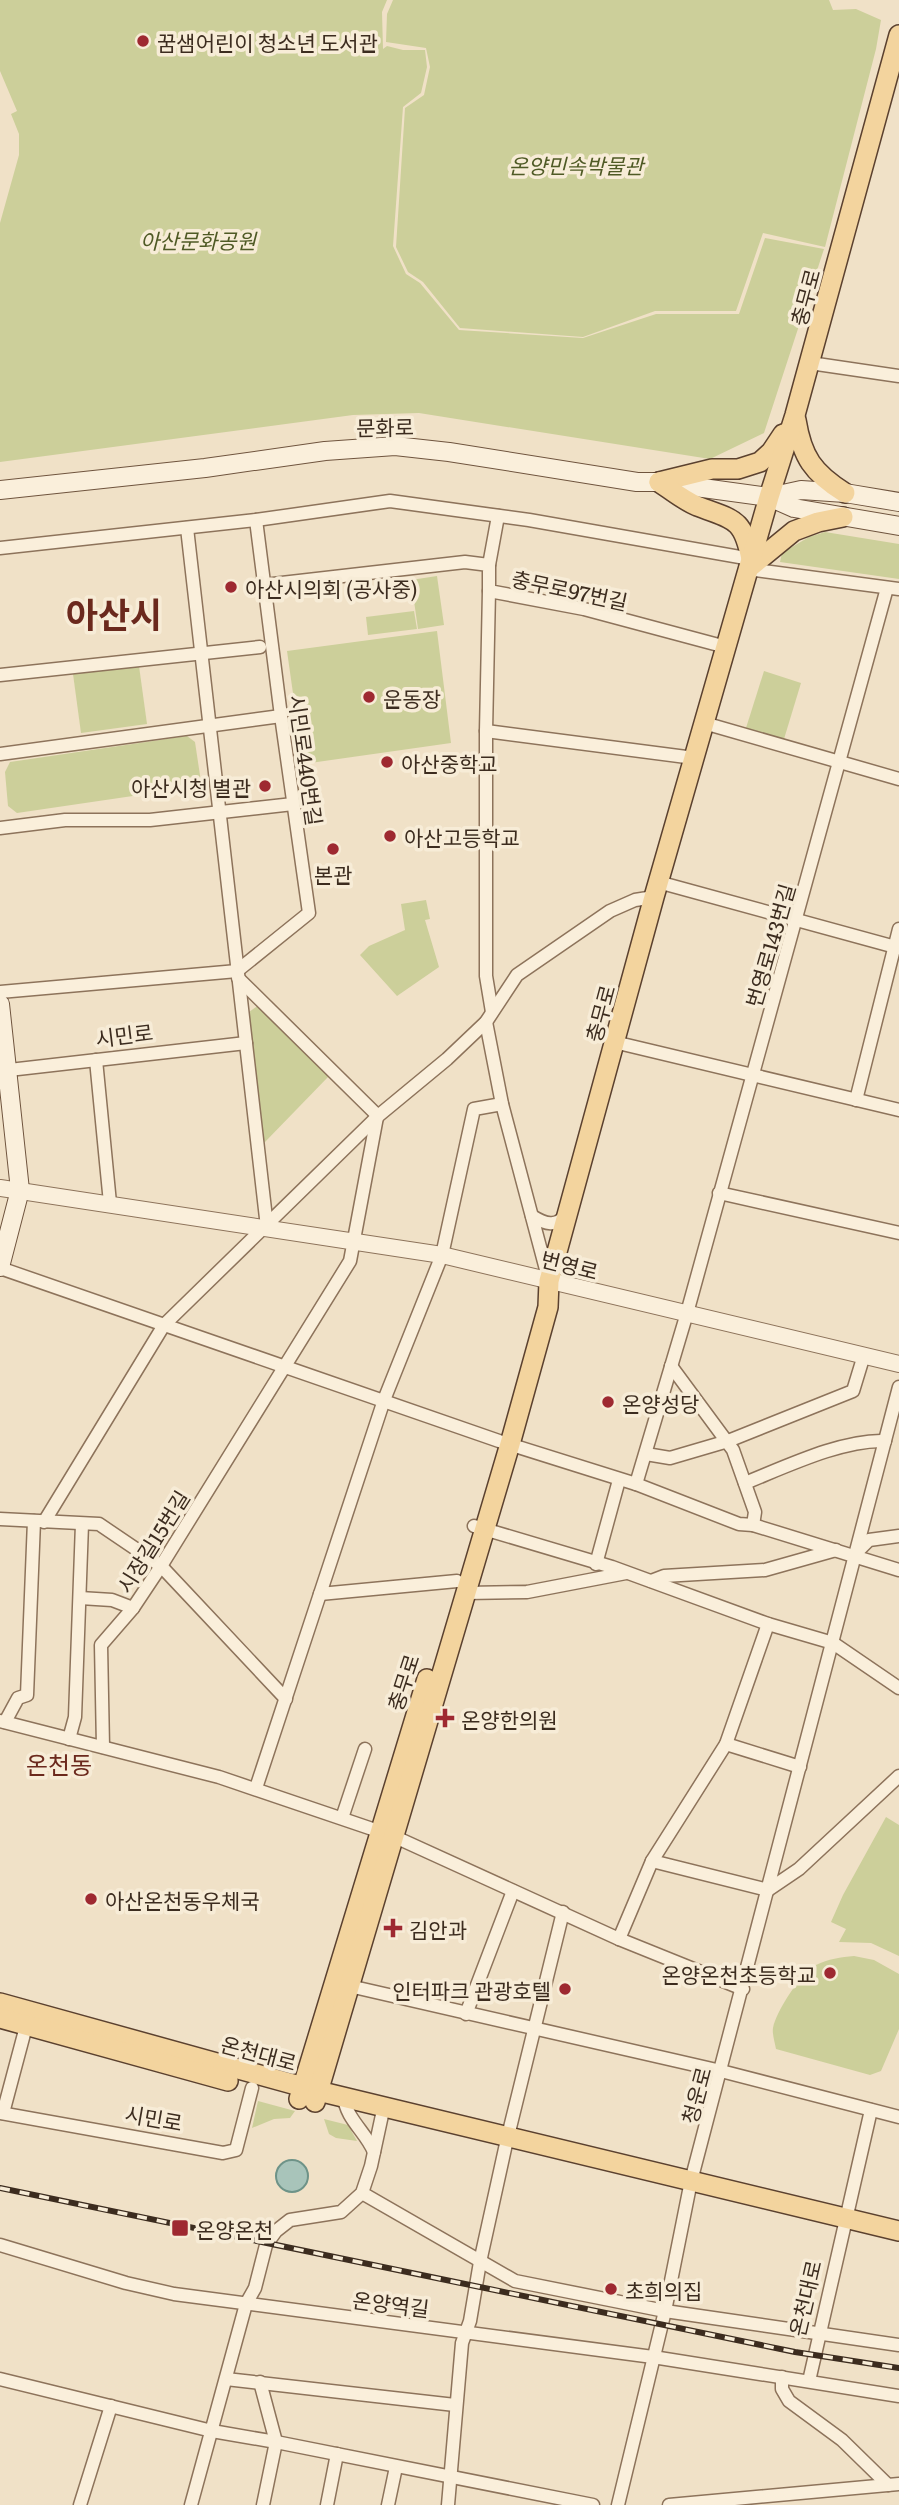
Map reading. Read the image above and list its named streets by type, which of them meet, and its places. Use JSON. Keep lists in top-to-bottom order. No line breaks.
{"streets":{"main road":["충무로","문화로","온천대로"],"street":["충무로97번길","시민로440번길","번영로143번길","시민로","번영로","시장길15번길","청운로","온양역길"]},"crossings":[["충무로","문화로"],["충무로","충무로97번길"],["충무로","번영로"],["충무로","온천대로"],["충무로97번길","시민로440번길"],["번영로143번길","번영로"],["시민로","온천대로"],["번영로","시장길15번길"],["온천대로","청운로"],["온천대로","온양역길"],["청운로","온양역길"]],"districts":["아산시","온천동"],"parks":["온양민속박물관","아산문화공원"],"places":{"other":["꿈샘어린이 청소년 도서관","아산시의회 (공사중)","운동장","아산중학교","아산시청 별관","아산고등학교","본관","온양성당","아산온천동우체국","온양온천초등학교","인터파크 관광호텔","초희의집"],"health":["온양한의원","김안과"],"transit":["온양온천"]}}
